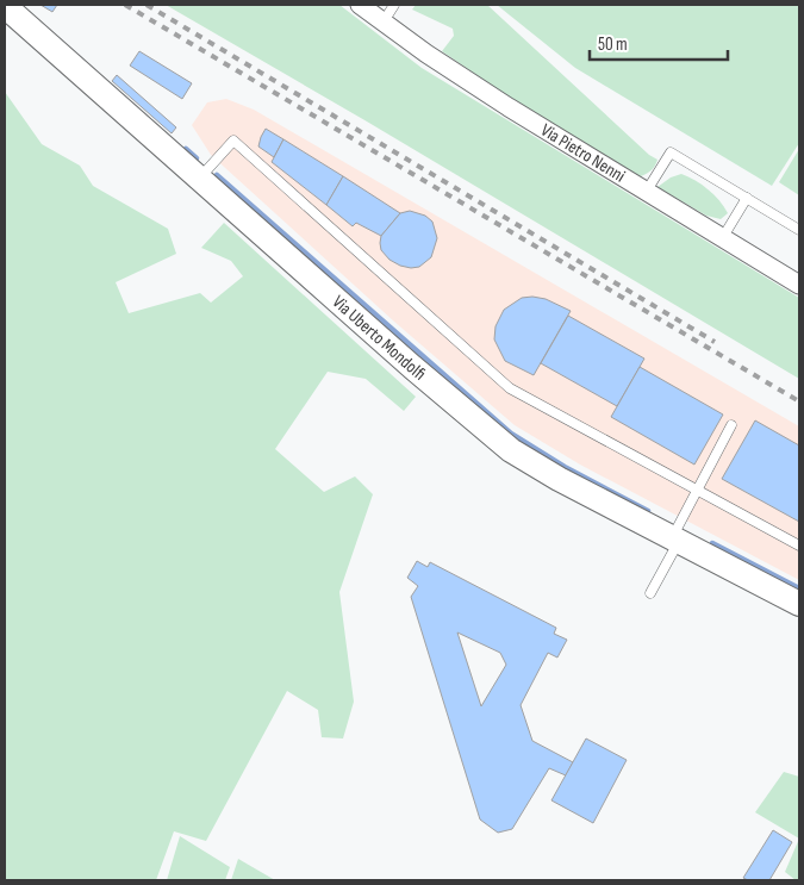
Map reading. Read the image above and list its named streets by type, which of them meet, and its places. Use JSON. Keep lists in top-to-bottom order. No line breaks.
{"streets":{"main road":["Via Uberto Mondolfi"],"street":["Via Pietro Nenni"]},"scale_bar":"50 m"}
